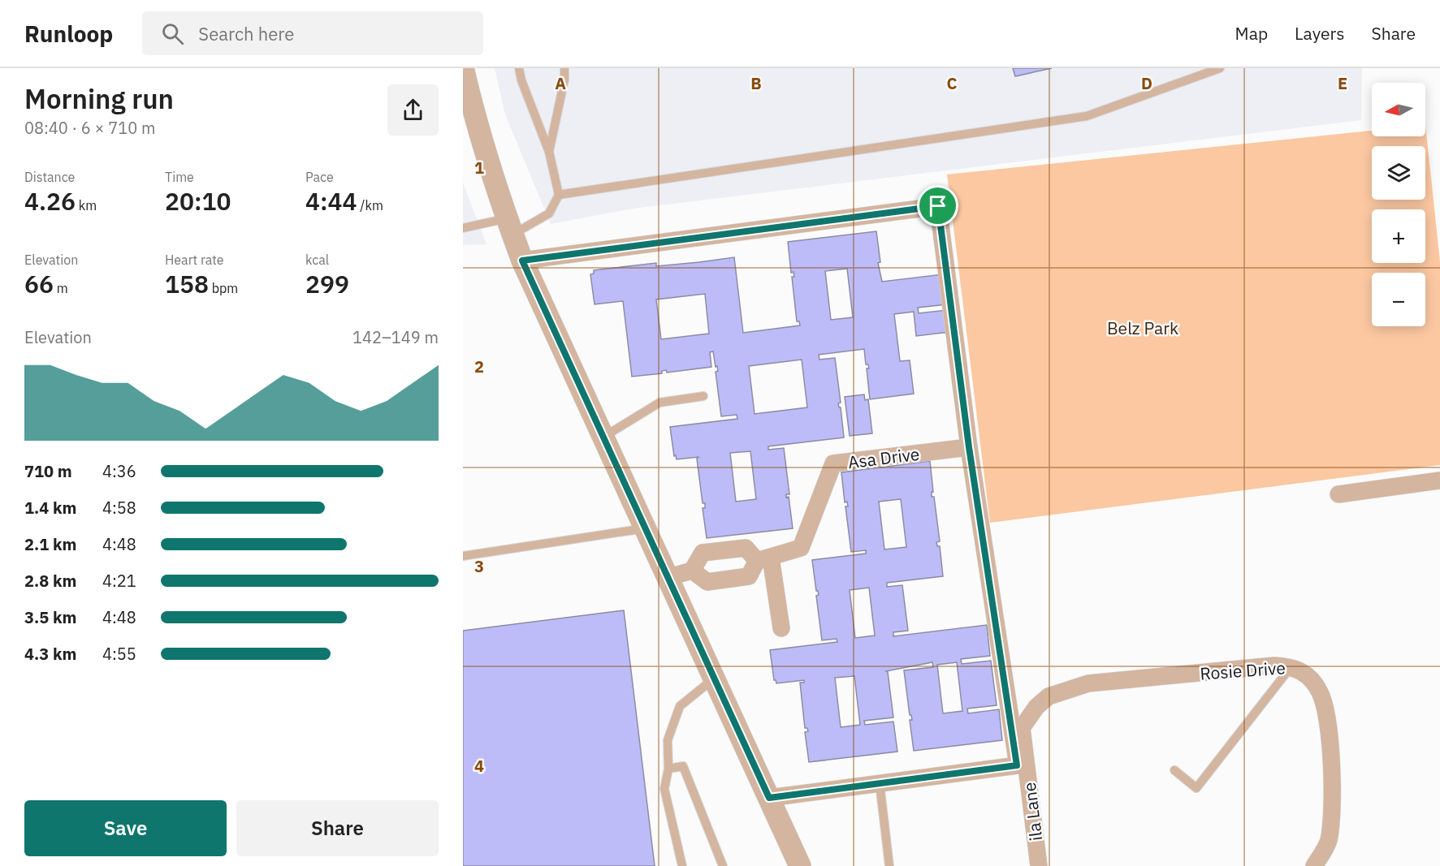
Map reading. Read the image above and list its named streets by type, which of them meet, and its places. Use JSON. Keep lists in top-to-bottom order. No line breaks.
{"streets":{"street":["Asa Drive","Rosie Drive","ila Lane"]},"crossings":[["Asa Drive","ila Lane"],["Rosie Drive","ila Lane"]],"parks":["Belz Park"],"north":"left","page":{"header":"Runloop","search":"Search here","nav":["Map","Layers","Share"],"heading":["Morning run","08:40 · 6 × 710 m"],"map_buttons":["+","−"],"stats":[["Distance","4.26 km"],["Time","20:10"],["Pace","4:44 /km"],["Elevation","66 m"],["Heart rate","158 bpm"],["kcal","299"]],"chart":["Elevation","142–149 m"],"list":[{"name":"710 m","note":"4:36"},{"name":"1.4 km","note":"4:58"},{"name":"2.1 km","note":"4:48"},{"name":"2.8 km","note":"4:21"},{"name":"3.5 km","note":"4:48"},{"name":"4.3 km","note":"4:55"}],"buttons":["Save","Share"]},"grid":{"columns":["A","B","C","D","E"],"rows":["1","2","3","4"]}}
